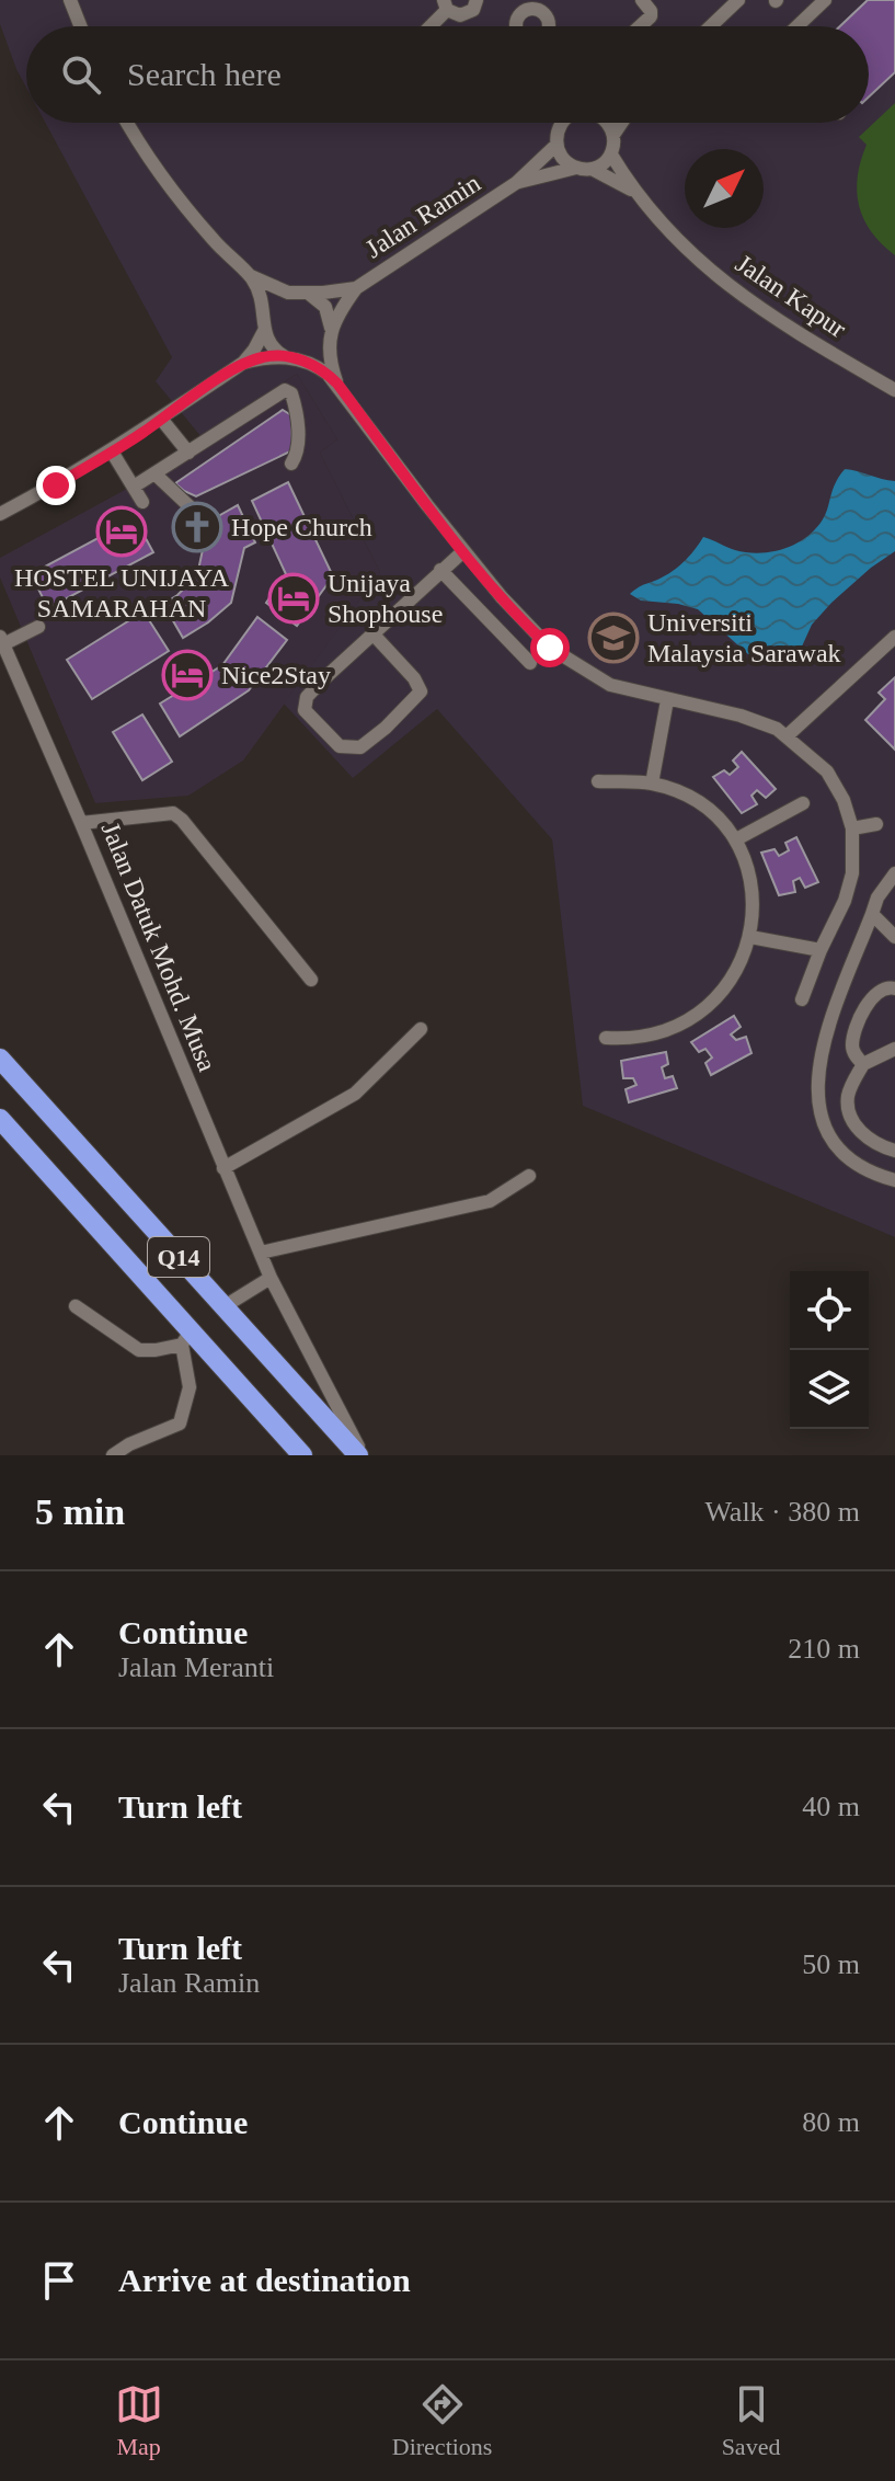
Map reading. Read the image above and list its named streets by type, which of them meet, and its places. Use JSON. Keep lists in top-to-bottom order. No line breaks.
{"streets":{"highway":["Q14"],"street":["Jalan Ramin","Jalan Kapur","Jalan Datuk Mohd. Musa"]},"crossings":[["Jalan Datuk Mohd. Musa","Q14"]],"places":{"church":["Hope Church"],"hotel":["HOSTEL UNIJAYA SAMARAHAN","Unijaya Shophouse","Nice2Stay"],"school or university":["Universiti Malaysia Sarawak"]},"north":"top right","page":{"search":"Search here","heading":["5 min","Walk · 380 m"],"list":[["Continue","Jalan Meranti","210 m"],["Turn left","40 m"],["Turn left","Jalan Ramin","50 m"],["Continue","80 m"],"Arrive at destination"],"nav":["Map","Directions","Saved"]}}
